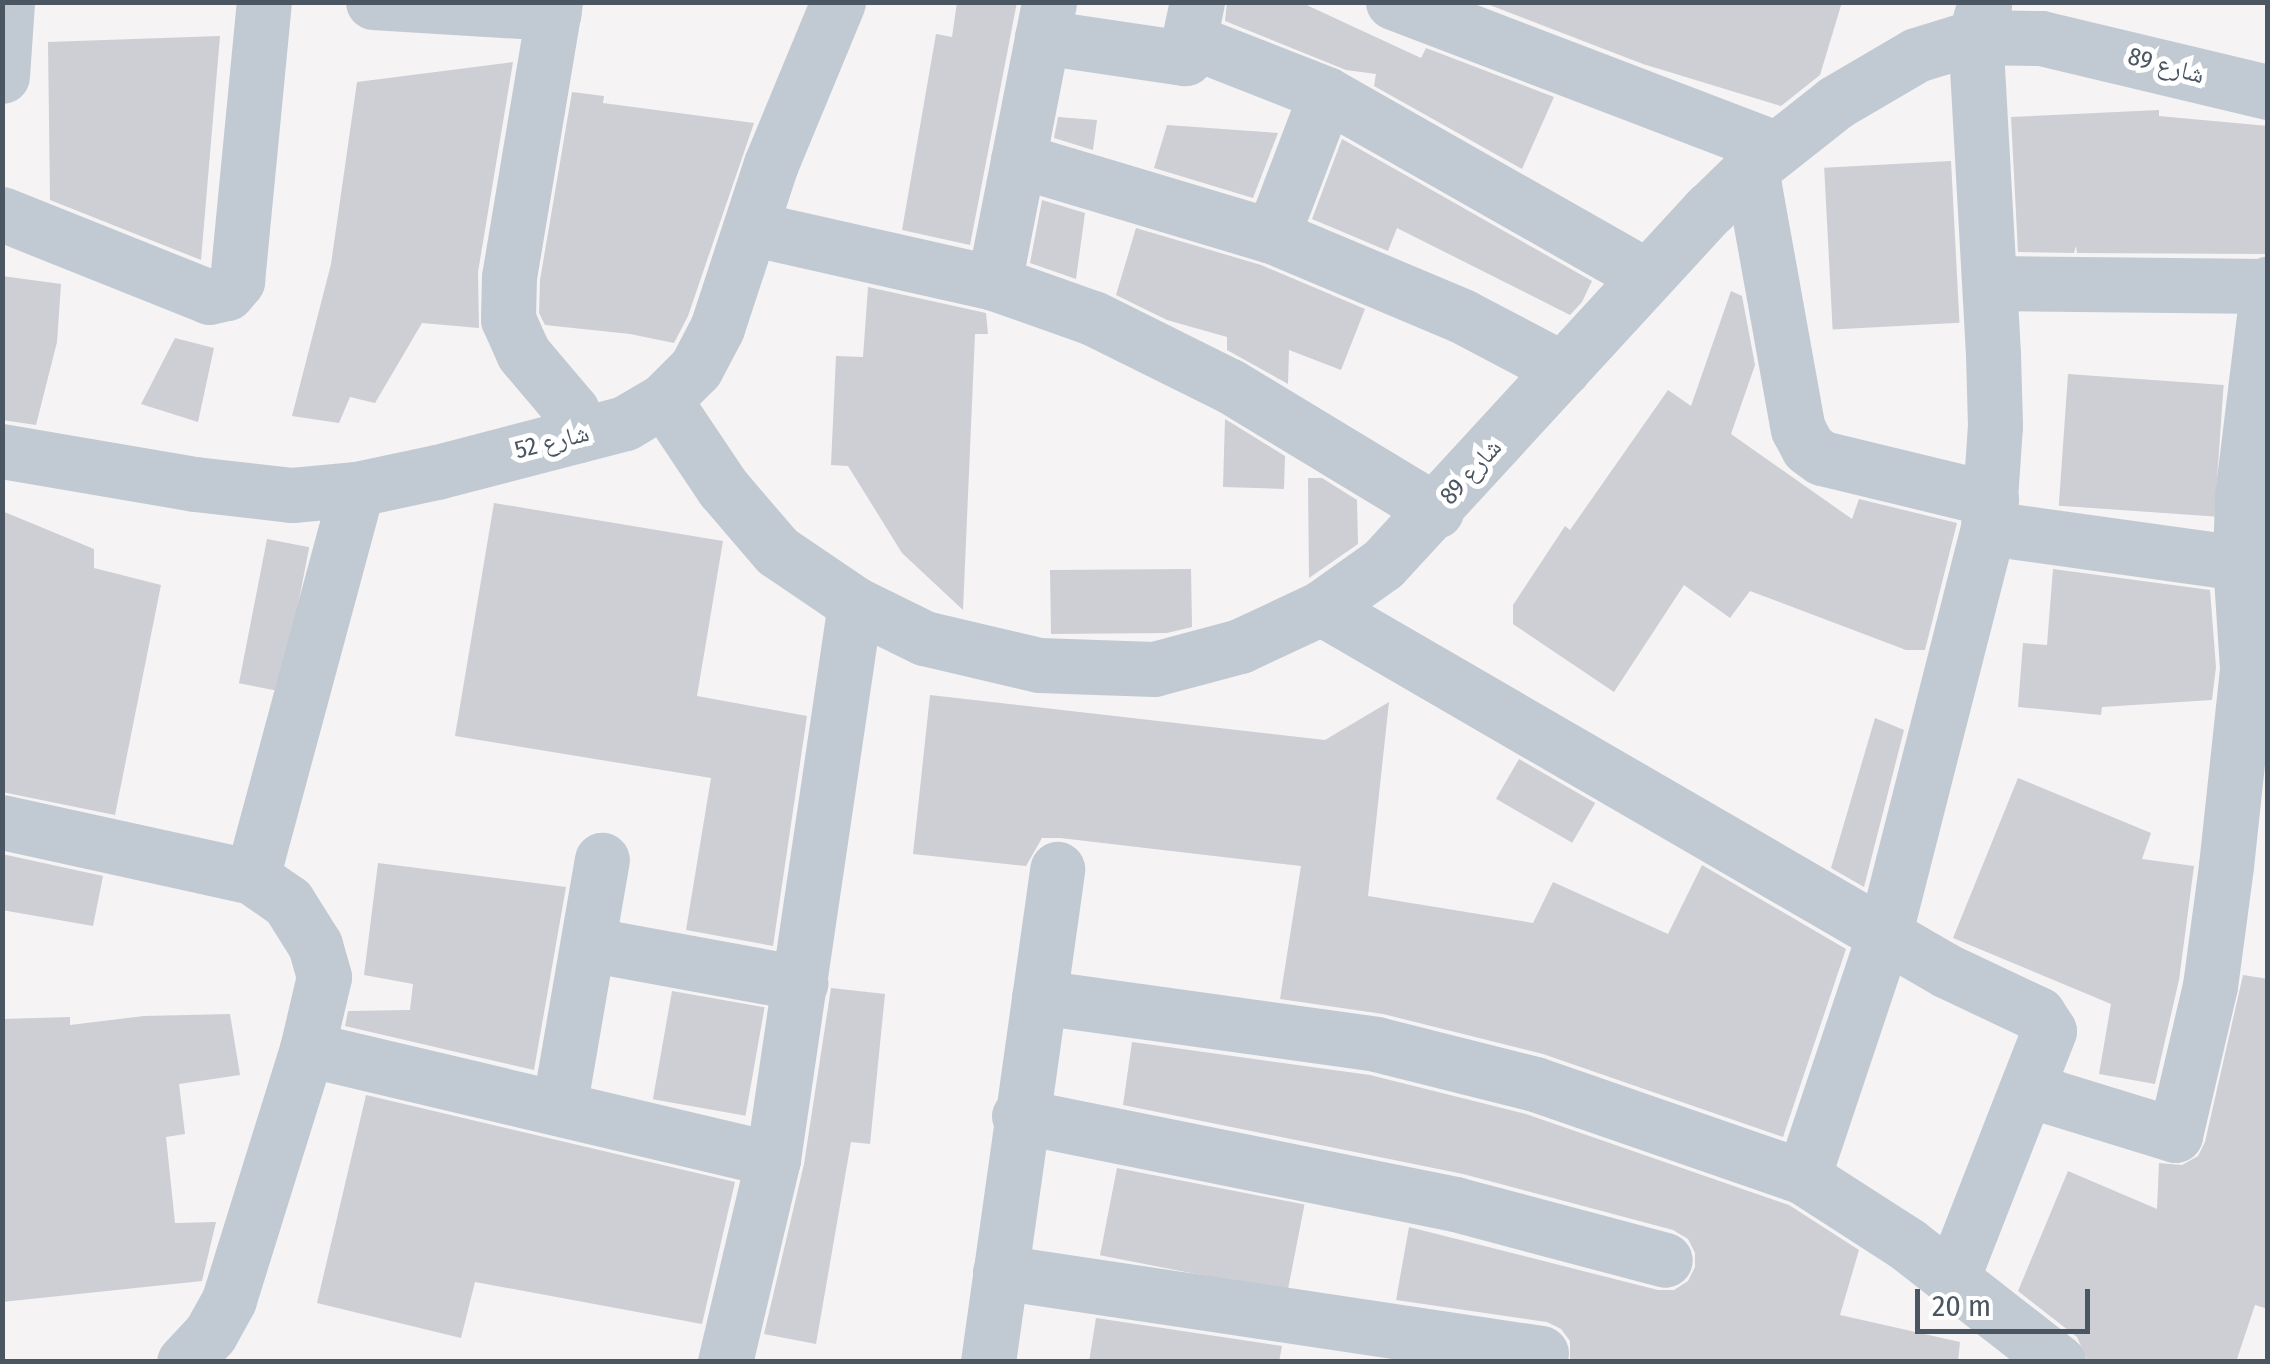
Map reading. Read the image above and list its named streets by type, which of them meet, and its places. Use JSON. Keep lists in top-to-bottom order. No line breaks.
{"streets":{"street":["شارع 89","شارع 52"]},"crossings":[["شارع 89","شارع 52"]],"scale_bar":"20 m"}
